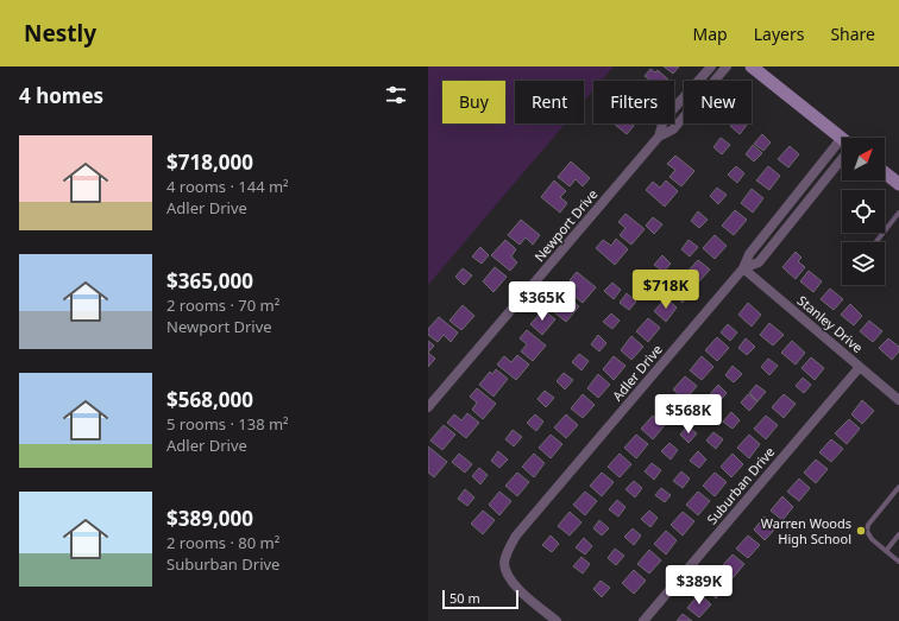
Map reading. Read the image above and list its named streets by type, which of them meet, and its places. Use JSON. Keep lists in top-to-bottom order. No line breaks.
{"streets":{"street":["Newport Drive","Stanley Drive","Adler Drive","Suburban Drive"]},"crossings":[["Stanley Drive","Adler Drive"],["Stanley Drive","Suburban Drive"]],"places":["Warren Woods High School"],"scale_bar":"50 m","north":"top right","page":{"header":"Nestly","nav":["Map","Layers","Share"],"heading":"4 homes","chip":["Buy","Rent","Filters","New"],"list":[{"name":"$718,000","note":"4 rooms · 144 m² · Adler Drive"},{"name":"$365,000","note":"2 rooms · 70 m² · Newport Drive"},{"name":"$568,000","note":"5 rooms · 138 m² · Adler Drive"},{"name":"$389,000","note":"2 rooms · 80 m² · Suburban Drive"}],"price":["$718K","$365K","$568K","$389K"],"scale":"50 m"}}
